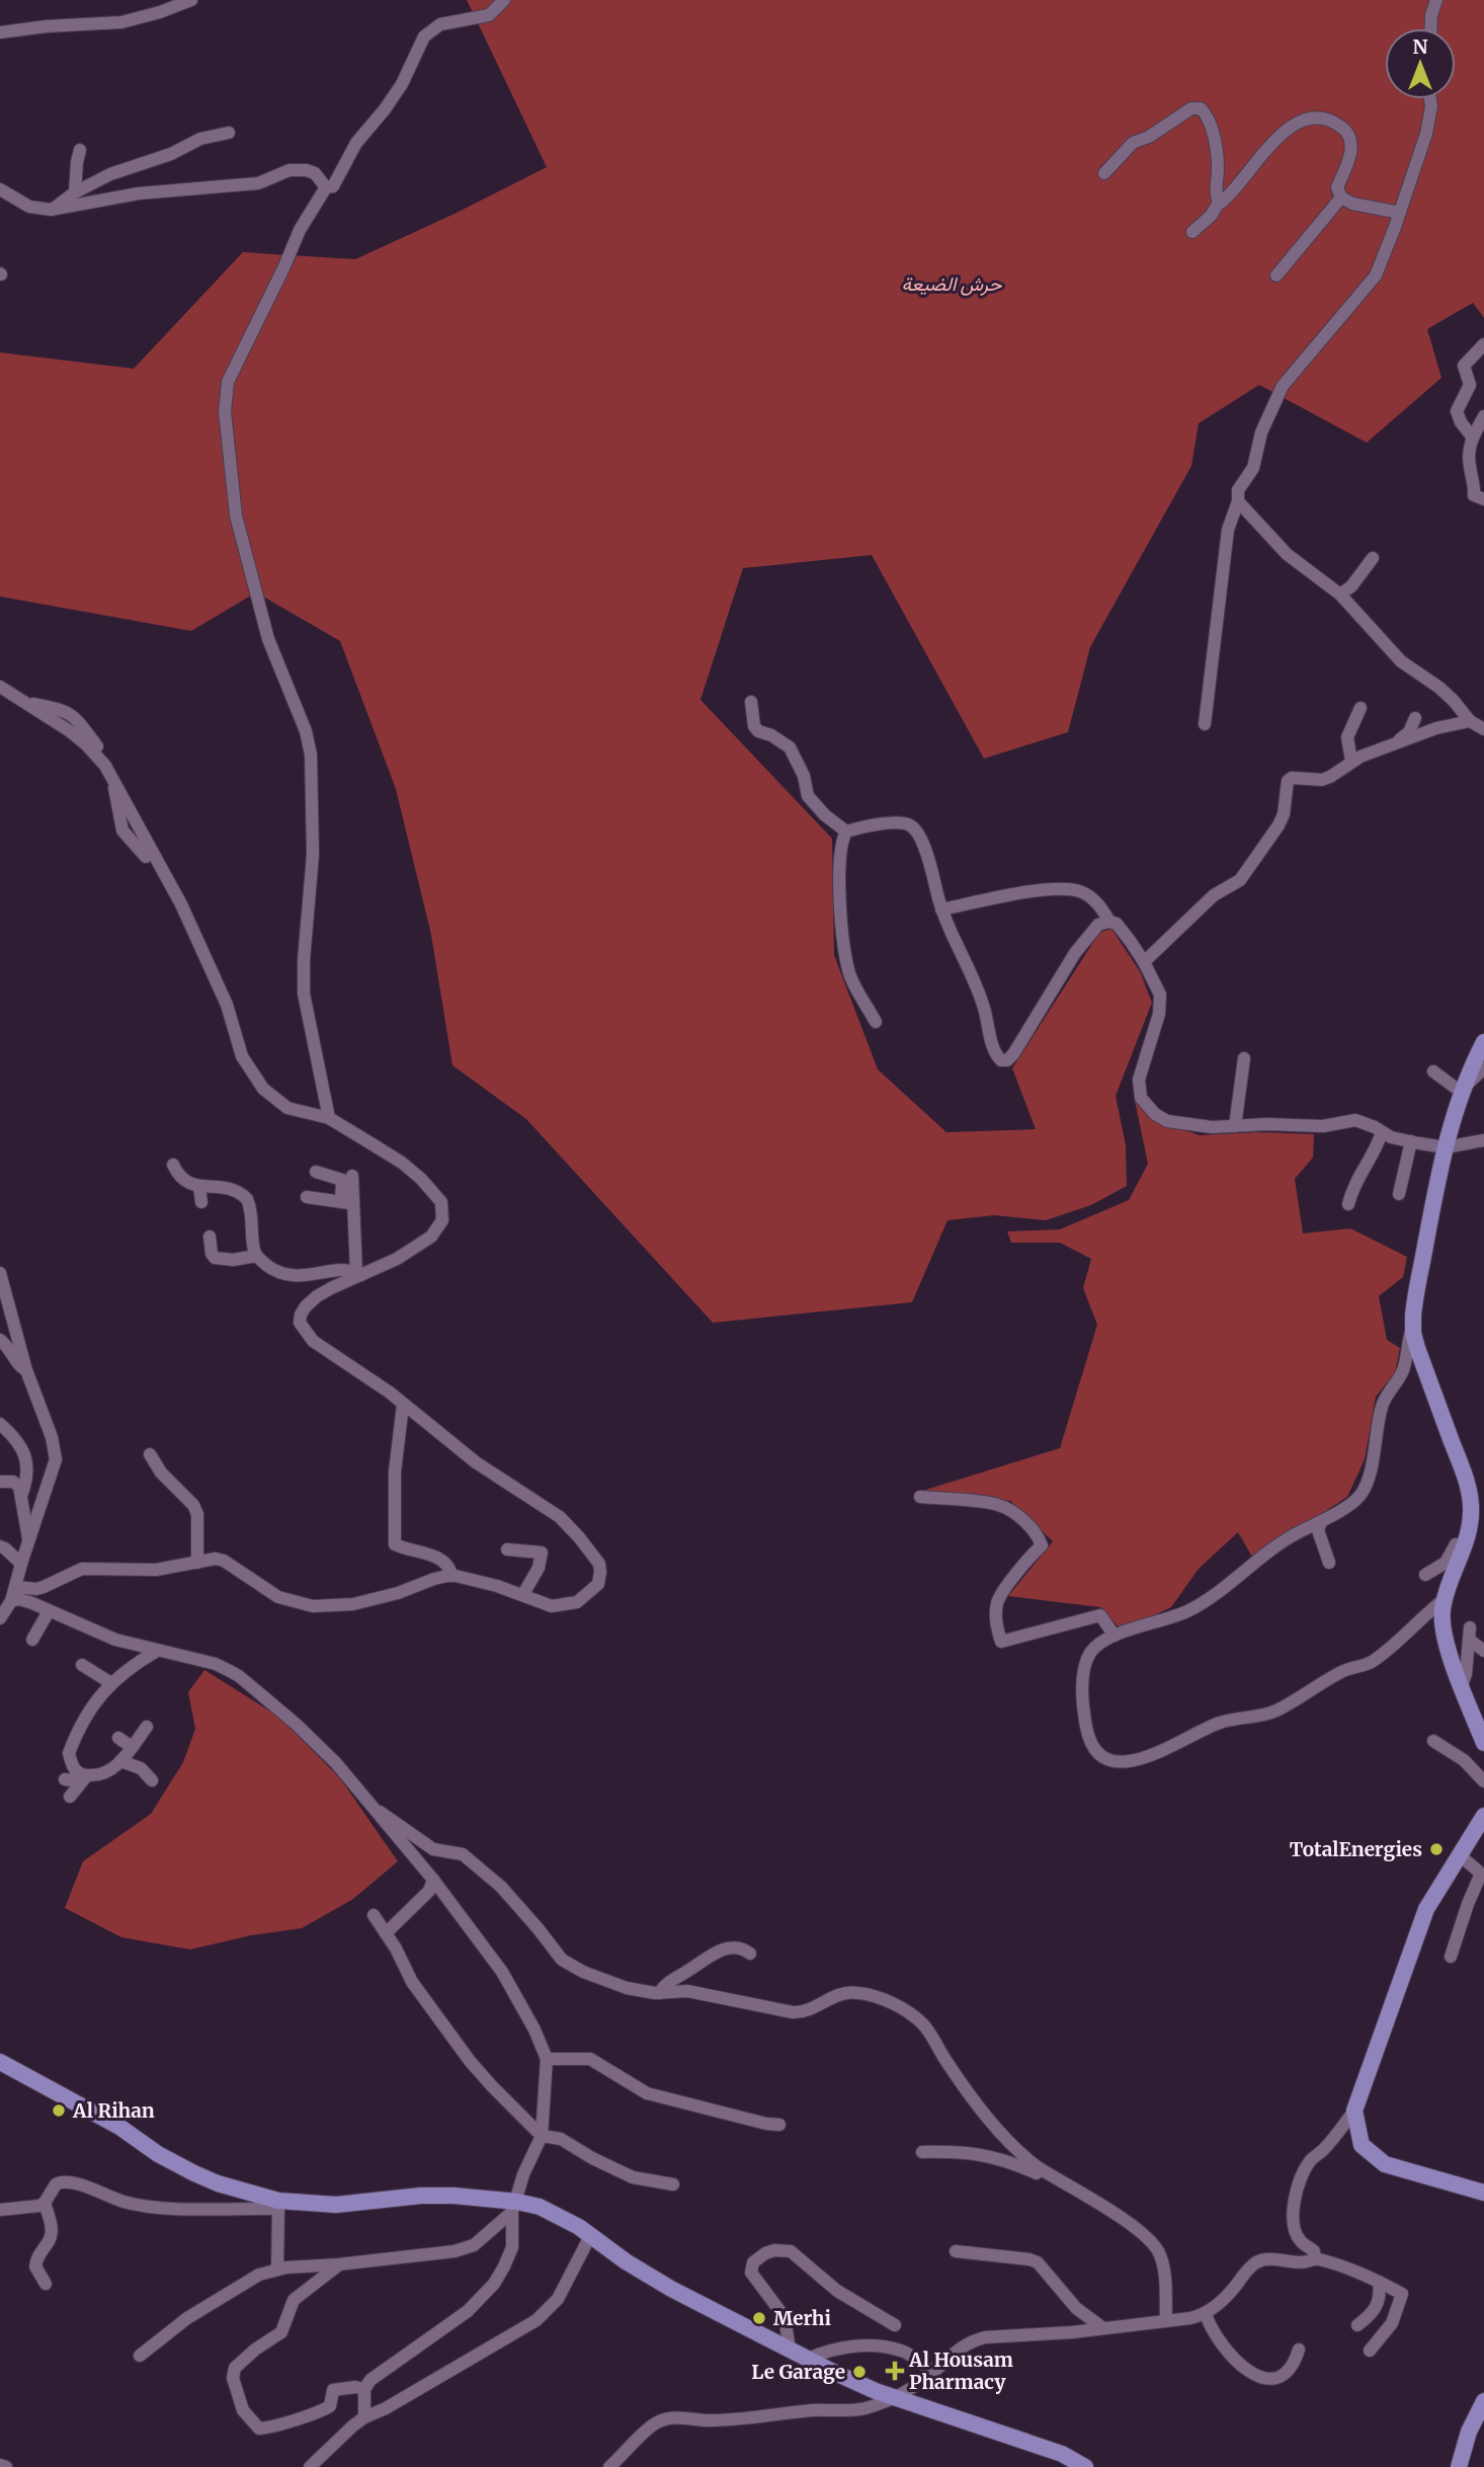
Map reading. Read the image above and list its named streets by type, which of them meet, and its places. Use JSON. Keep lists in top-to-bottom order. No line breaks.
{"parks":["حرش الضيعة"],"places":{"other":["TotalEnergies","Al Rihan","Merhi","Le Garage"],"health":["Al Housam Pharmacy"]},"north":"top"}
